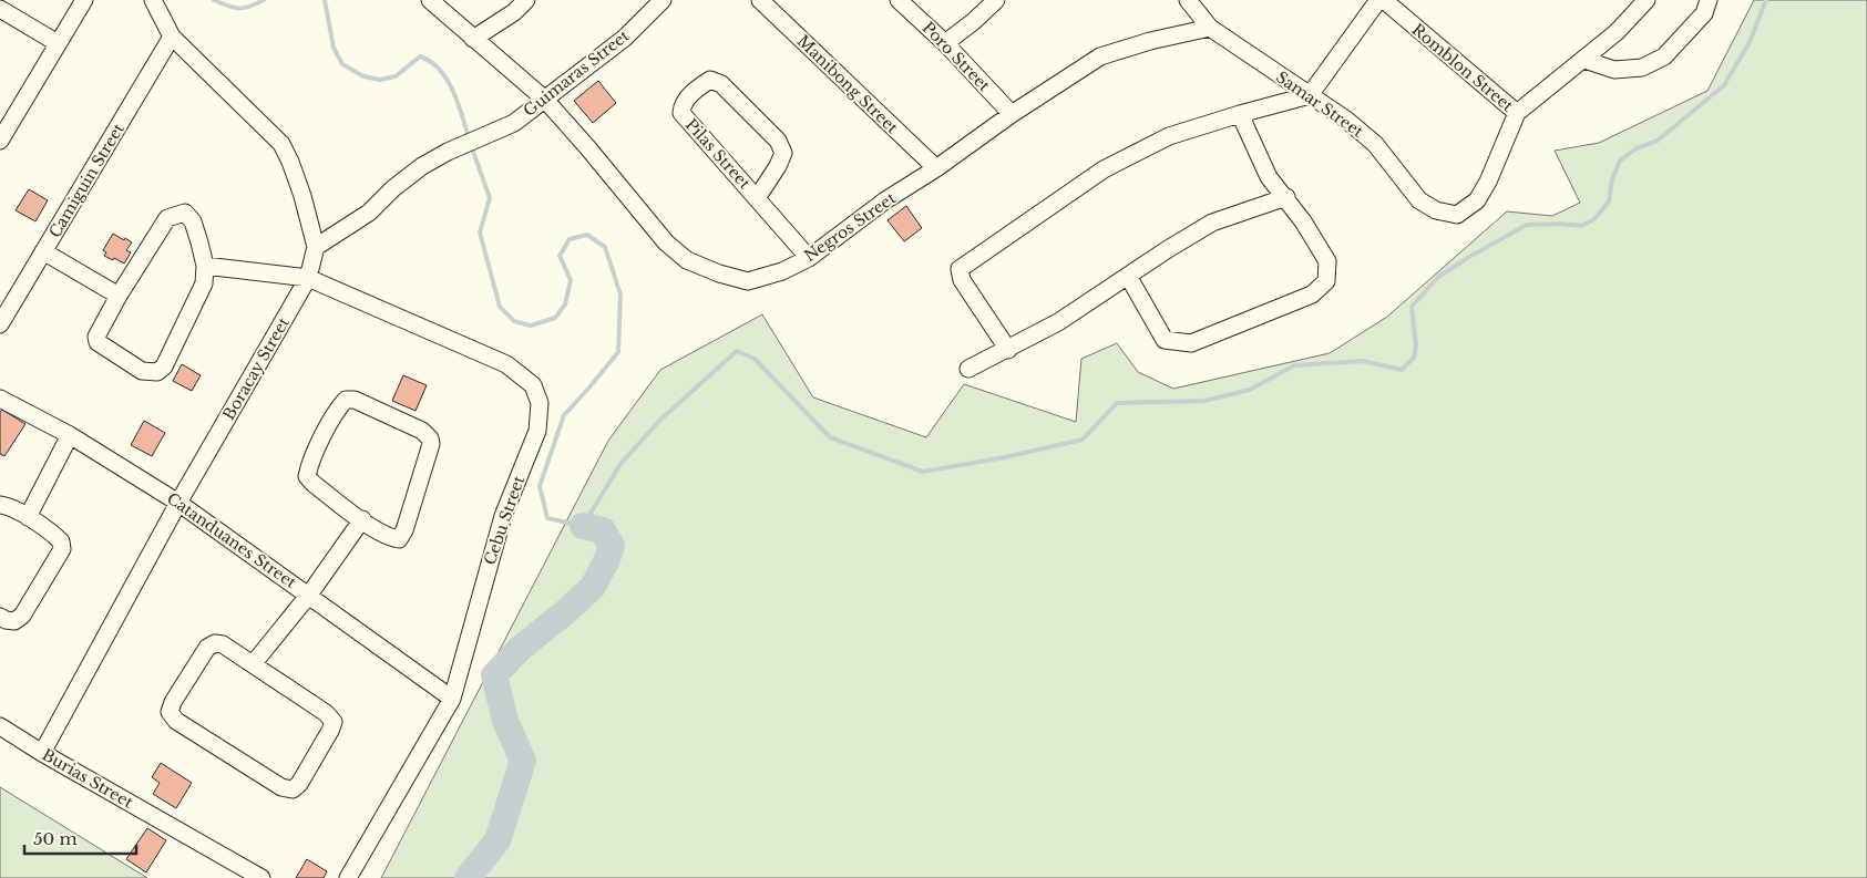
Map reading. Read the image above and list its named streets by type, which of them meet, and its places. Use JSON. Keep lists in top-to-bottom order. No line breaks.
{"streets":{"street":["Poro Street","Romblon Street","Guimaras Street","Manibong Street","Samar Street","Pilas Street","Camiguin Street","Negros Street","Boracay Street","Cebu Street","Catanduanes Street","Burias Street"]},"crossings":[["Poro Street","Negros Street"],["Romblon Street","Samar Street"],["Guimaras Street","Negros Street"],["Guimaras Street","Boracay Street"],["Manibong Street","Negros Street"],["Samar Street","Negros Street"],["Pilas Street","Negros Street"],["Camiguin Street","Boracay Street"],["Boracay Street","Cebu Street"],["Boracay Street","Catanduanes Street"],["Boracay Street","Burias Street"],["Cebu Street","Catanduanes Street"]],"scale_bar":"50 m"}
